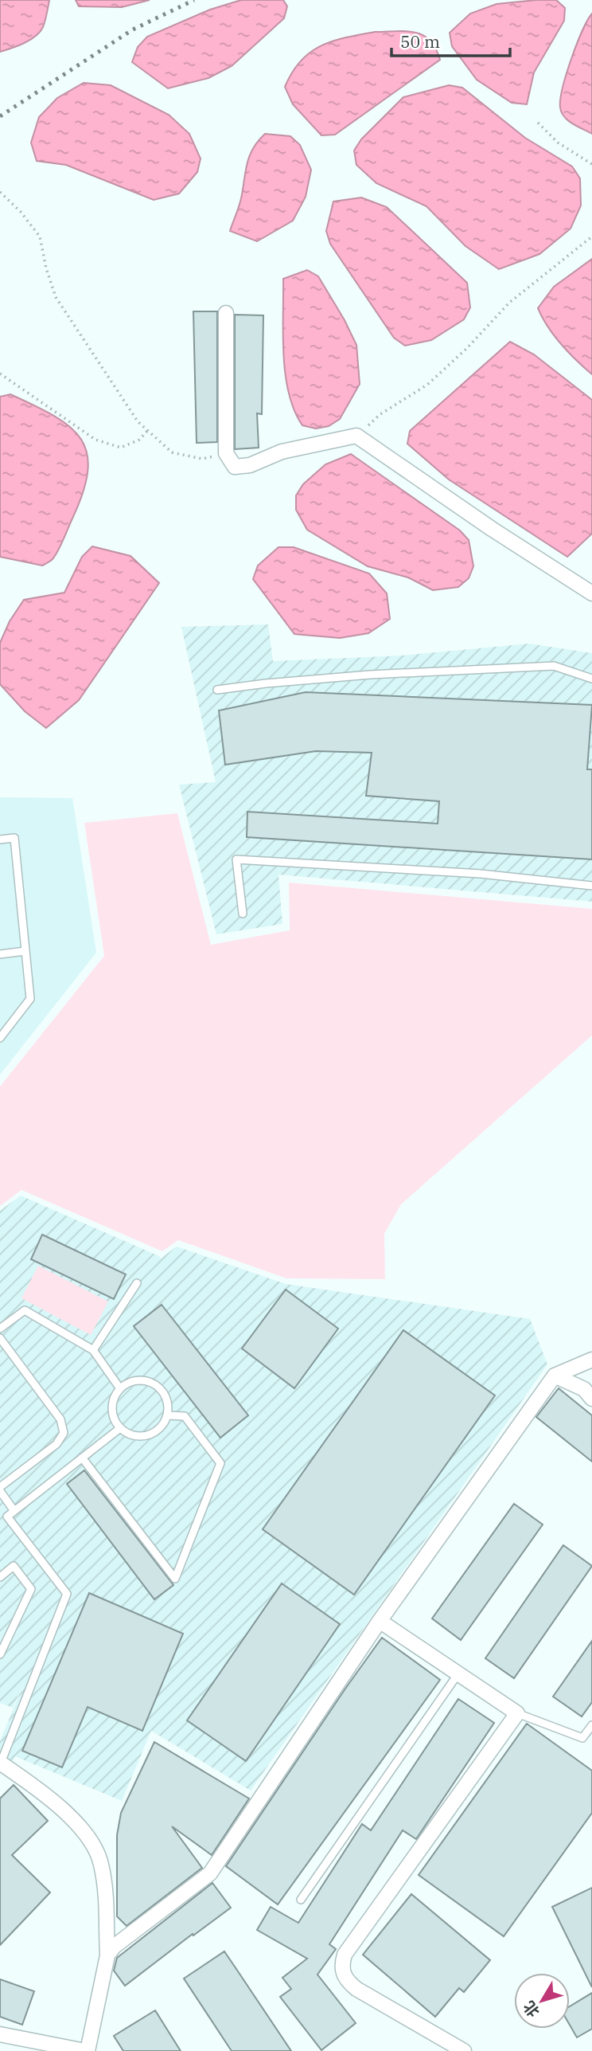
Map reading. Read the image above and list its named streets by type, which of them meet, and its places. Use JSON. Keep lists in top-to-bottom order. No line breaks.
{"scale_bar":"50 m","north":"bottom left"}
